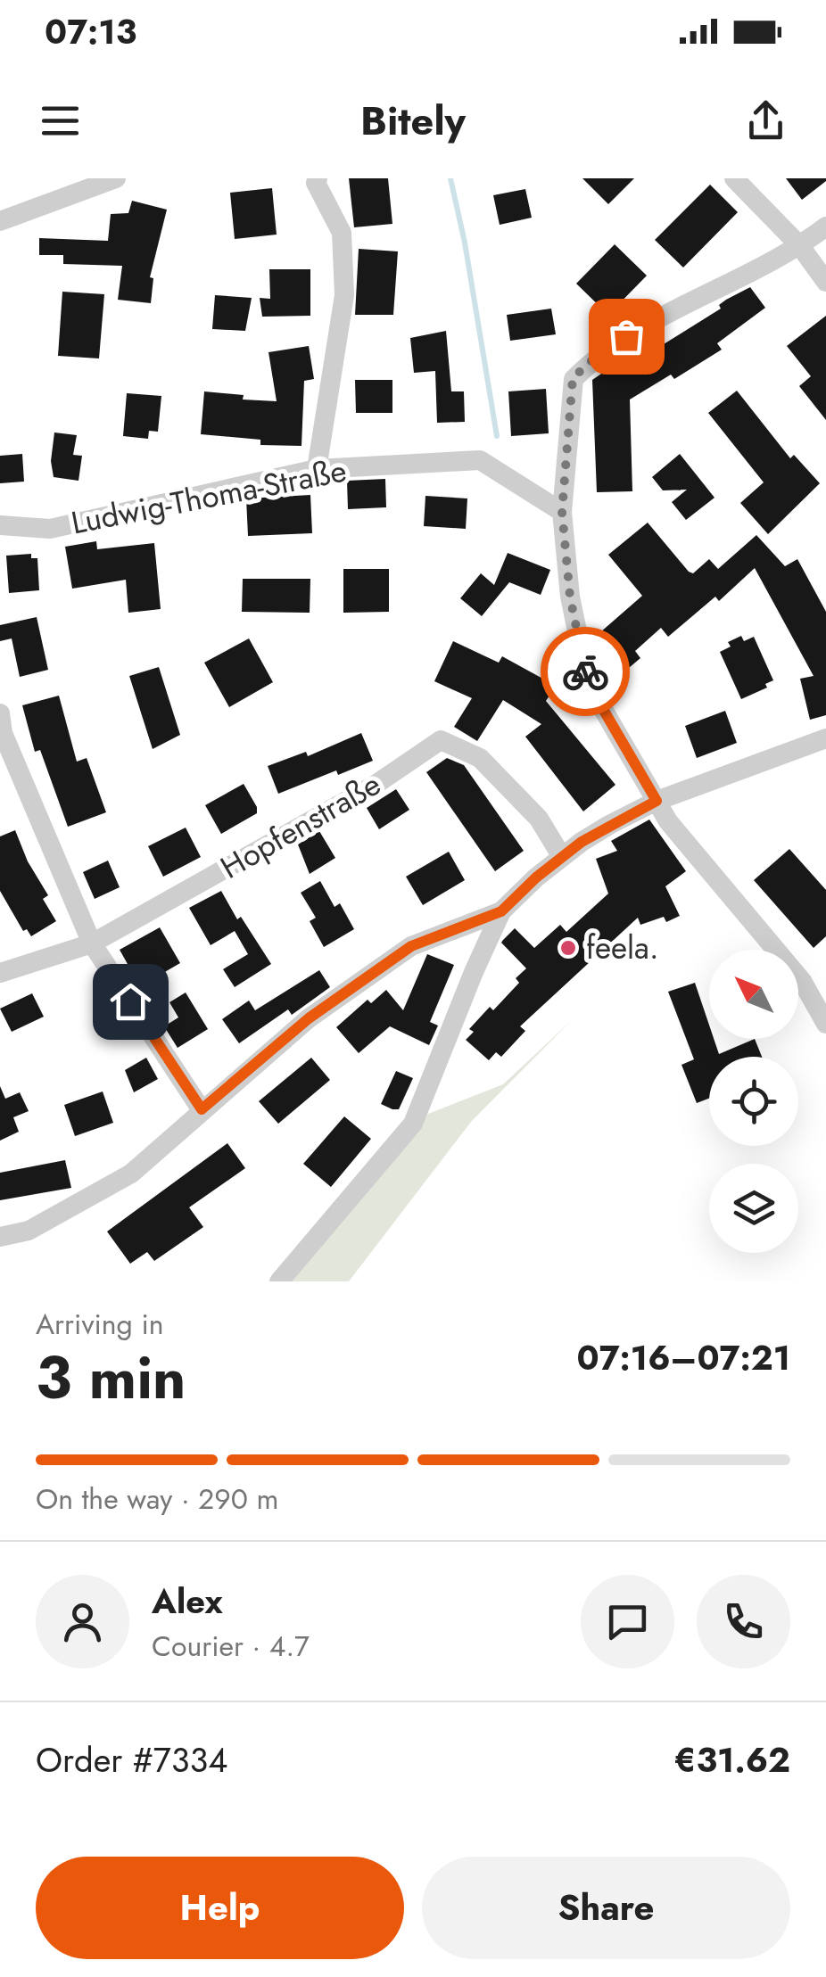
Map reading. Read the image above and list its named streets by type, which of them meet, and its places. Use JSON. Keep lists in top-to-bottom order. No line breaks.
{"streets":{"street":["Ludwig-Thoma-Straße","Hopfenstraße"]},"places":["feela."],"north":"top left","page":{"status":"07:13","header":"Bitely","heading":["3 min","Arriving in","07:16–07:21"],"panel":["Alex","Courier · 4.7","Order #7334","€31.62"],"bar":"On the way · 290 m","buttons":["Help","Share"]}}
